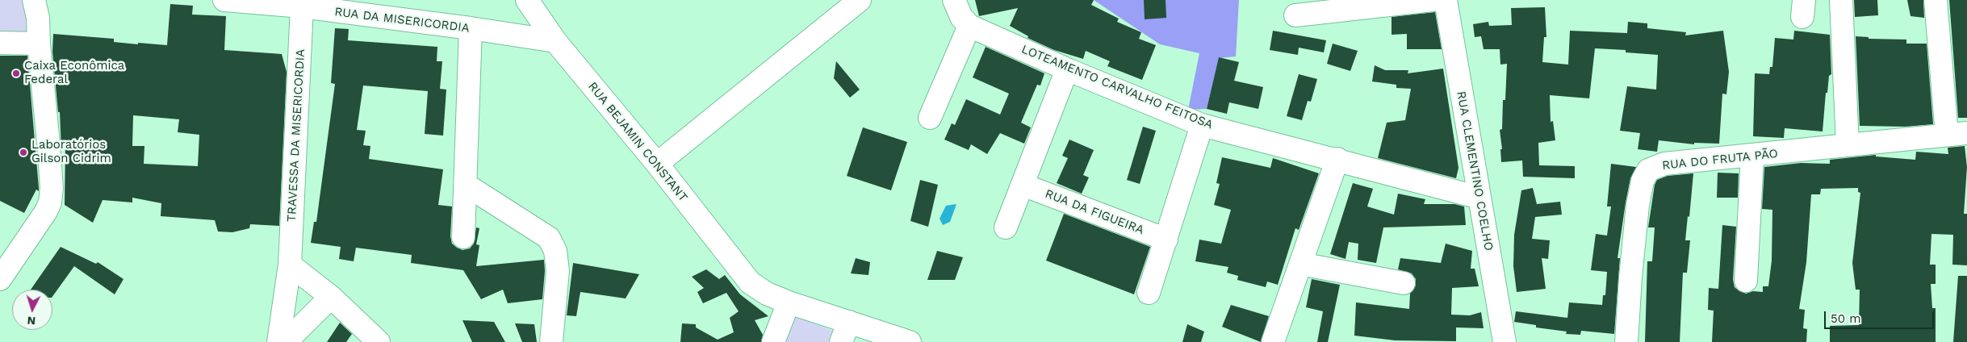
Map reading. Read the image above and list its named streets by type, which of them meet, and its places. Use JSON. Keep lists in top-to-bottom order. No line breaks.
{"streets":{"street":["RUA DA MISERICORDIA","LOTEAMENTO CARVALHO FEITOSA","TRAVESSA DA MISERICORDIA","RUA BEJAMIN CONSTANT","RUA DO FRUTA PÃO","RUA CLEMENTINO COELHO","RUA DA FIGUEIRA"]},"crossings":[["RUA DA MISERICORDIA","TRAVESSA DA MISERICORDIA"],["RUA DA MISERICORDIA","RUA BEJAMIN CONSTANT"],["LOTEAMENTO CARVALHO FEITOSA","RUA CLEMENTINO COELHO"]],"places":["Caixa Econômica Federal","Laboratórios Gilson Cidrim"],"scale_bar":"50 m","north":"bottom"}
